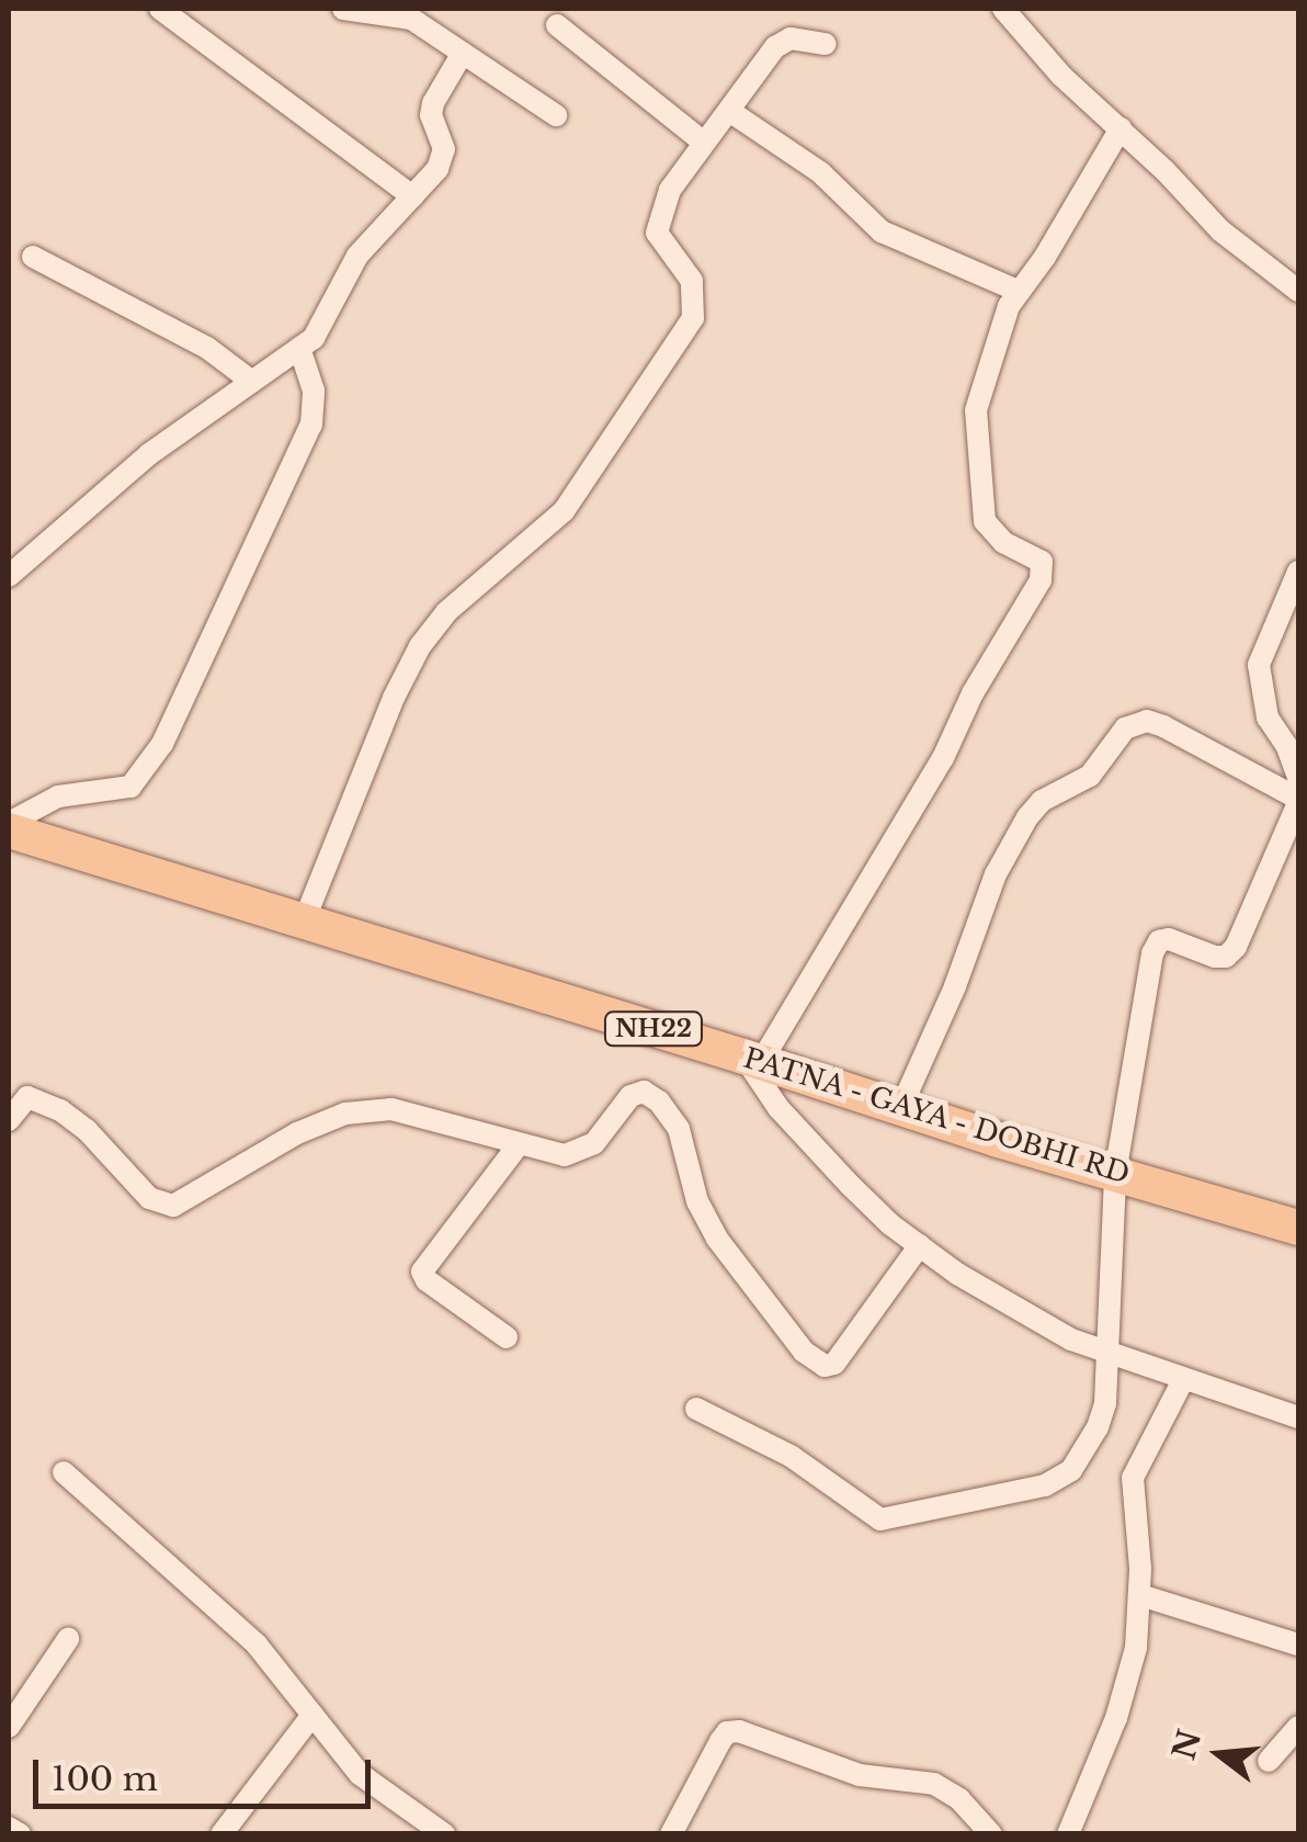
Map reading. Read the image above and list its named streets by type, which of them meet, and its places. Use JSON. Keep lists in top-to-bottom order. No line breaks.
{"streets":{"main road":["NH22","PATNA - GAYA - DOBHI RD"]},"scale_bar":"100 m","north":"left"}
